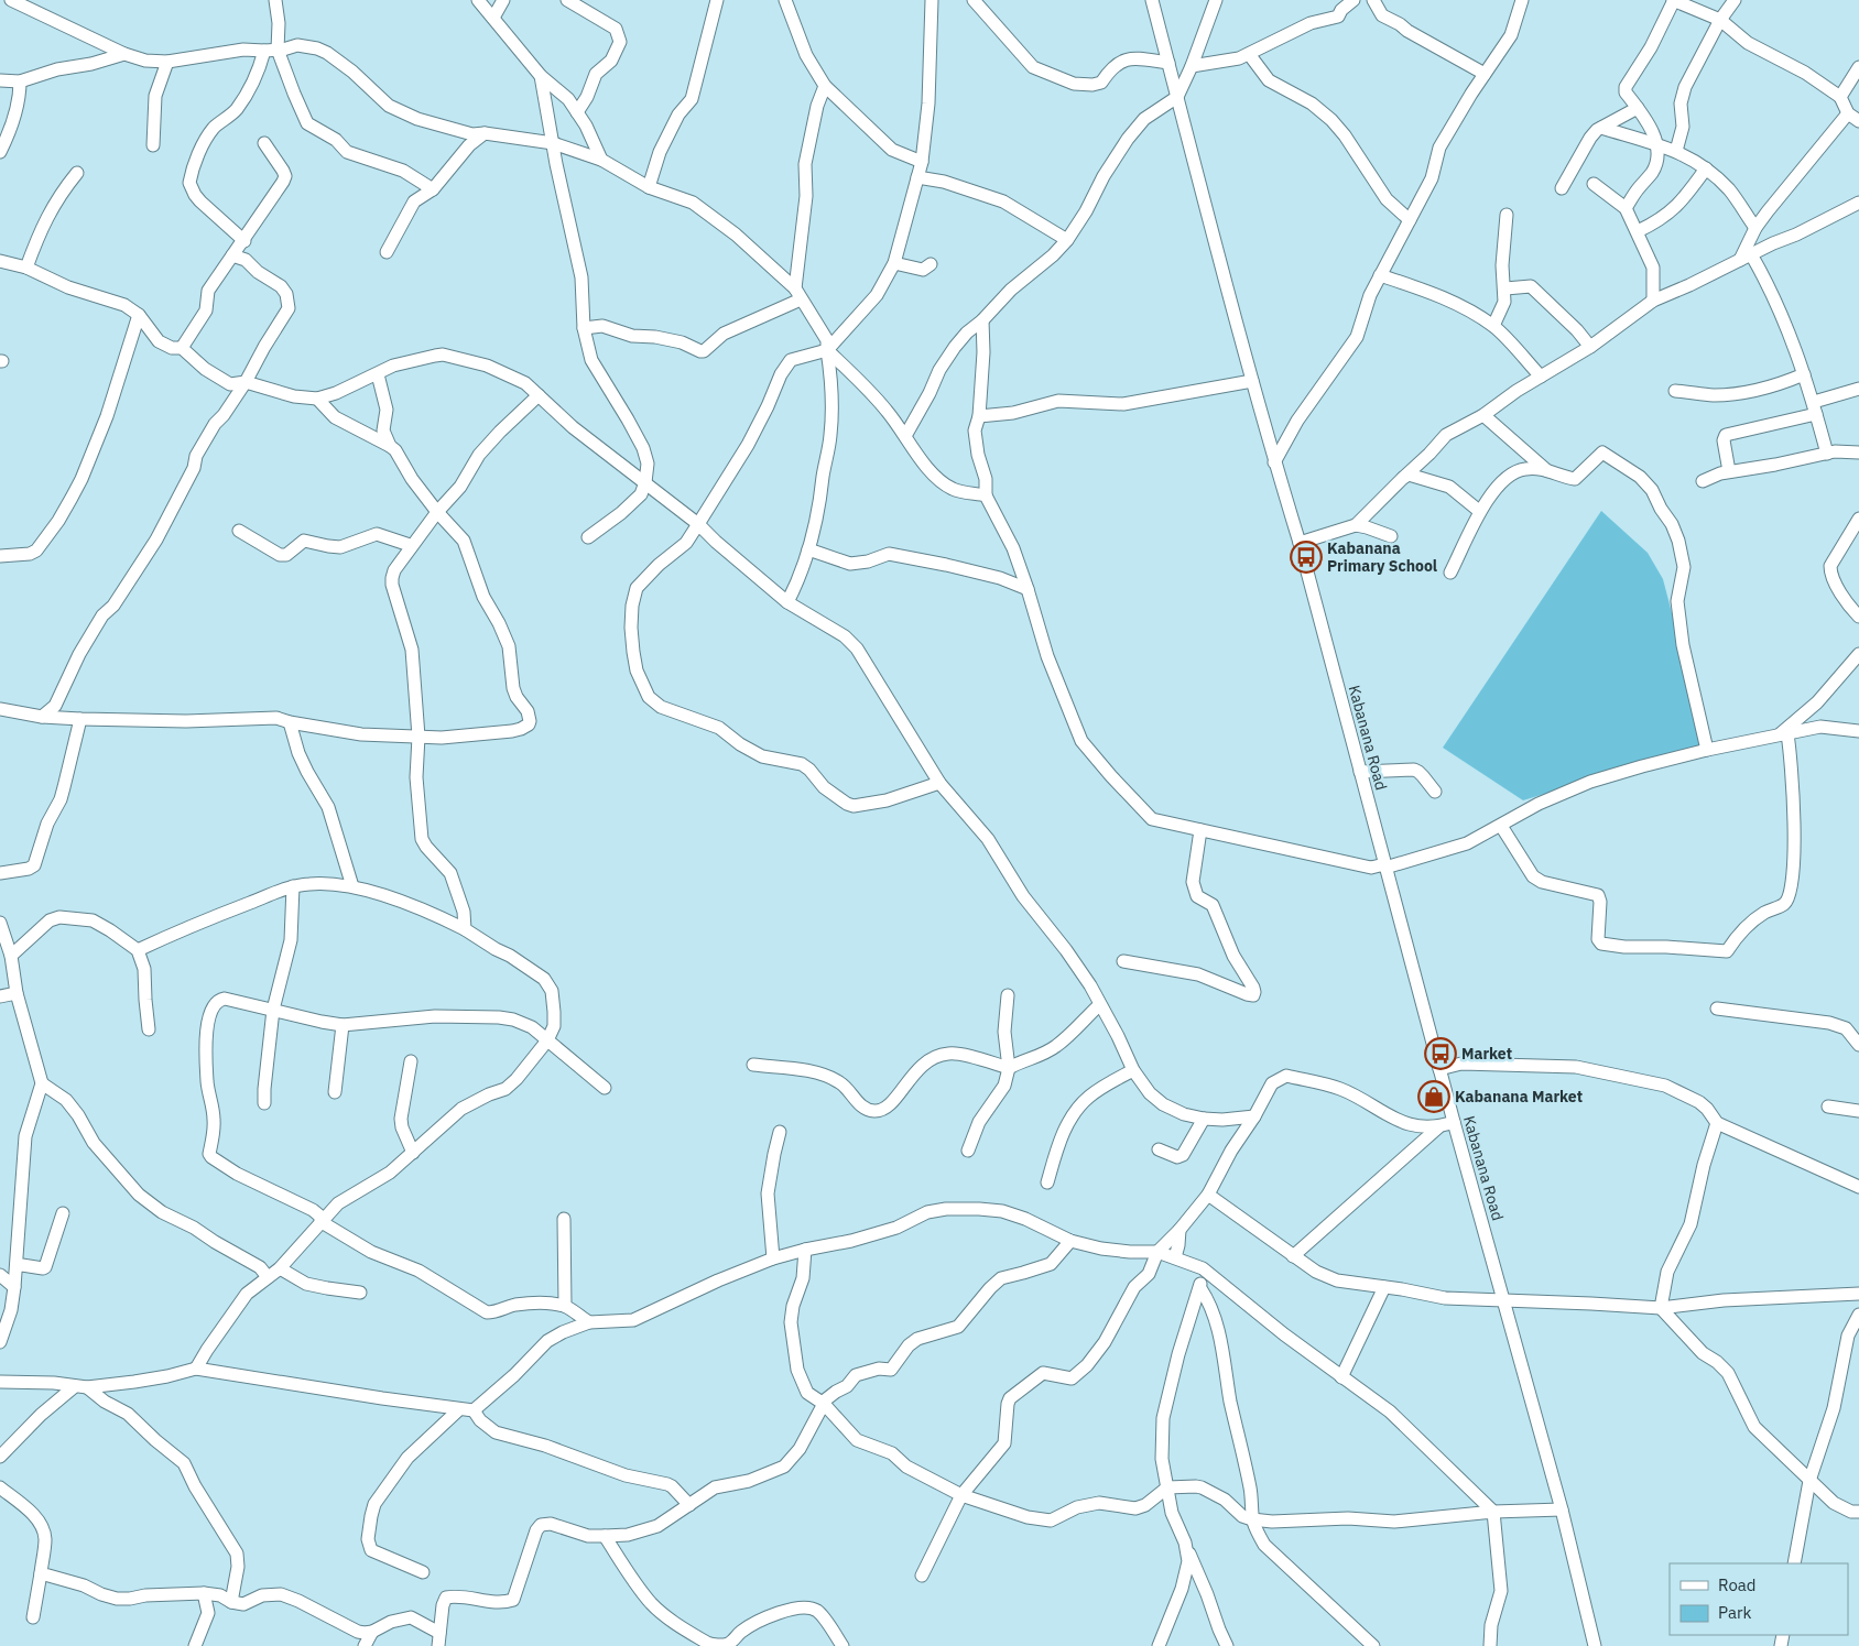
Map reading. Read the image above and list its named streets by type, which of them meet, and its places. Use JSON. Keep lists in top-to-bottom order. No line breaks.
{"streets":{"street":["Kabanana Road"]},"places":{"bus stop":["Kabanana Primary School","Market"],"shop":["Kabanana Market"]},"legend":["Road","Park"]}
